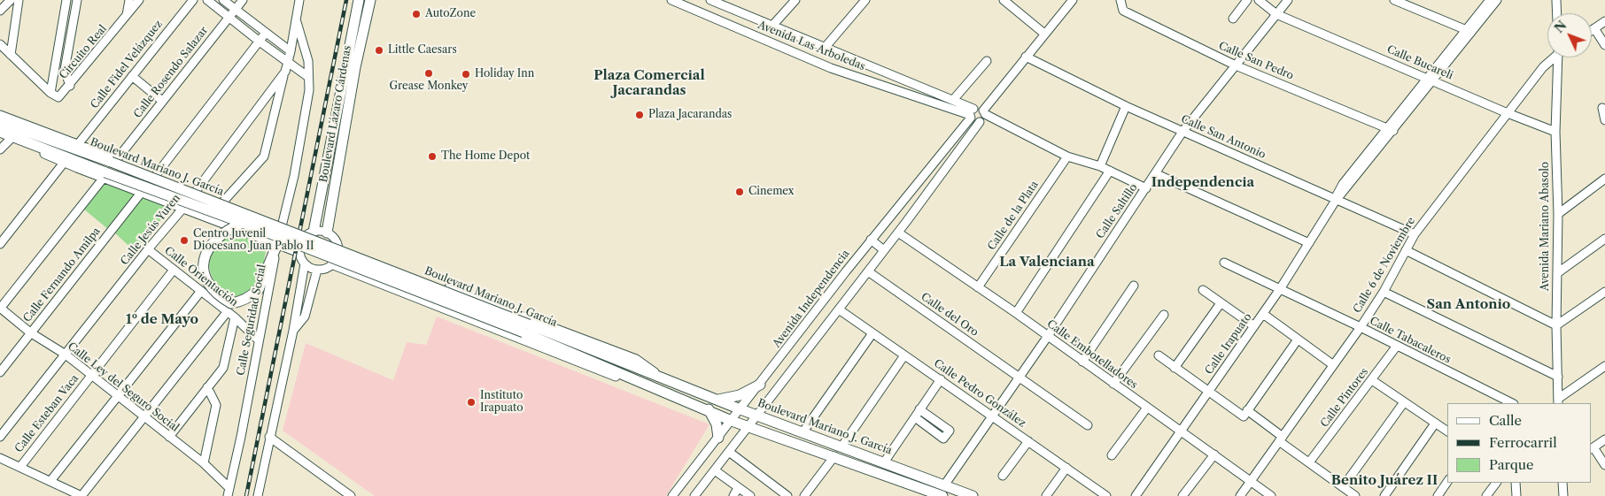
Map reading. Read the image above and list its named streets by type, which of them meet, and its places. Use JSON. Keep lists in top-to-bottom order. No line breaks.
{"streets":{"main road":["Boulevard Lázaro Cárdenas","Boulevard Mariano J. García"],"street":["Avenida Las Arboledas","Circuito Real","Calle San Pedro","Calle Bucareli","Calle Fidel Velázquez","Calle Rosendo Salazar","Calle San Antonio","Calle Saltillo","Calle de la Plata","Avenida Mariano Abasolo","Calle Jesús Yuren","Calle 6 de Noviembre","Calle Fernando Amilpa","Calle Orientación","Avenida Independencia","Calle del Oro","Calle Seguridad Social","Calle Tabacaleros","Calle Irapuato","Calle Embotelladores","Calle Ley del Seguro Social","Calle Pedro González","Calle Pintores","Calle Esteban Vaca"]},"crossings":[["Avenida Las Arboledas","Avenida Independencia"],["Calle San Pedro","Calle Saltillo"],["Calle San Pedro","Calle Irapuato"],["Calle Bucareli","Calle Saltillo"],["Calle Bucareli","Avenida Mariano Abasolo"],["Calle Bucareli","Calle 6 de Noviembre"],["Calle Bucareli","Calle Irapuato"],["Calle Rosendo Salazar","Boulevard Mariano J. García"],["Calle San Antonio","Calle Saltillo"],["Calle San Antonio","Calle 6 de Noviembre"],["Calle San Antonio","Calle Irapuato"],["Boulevard Mariano J. García","Calle Saltillo"],["Boulevard Mariano J. García","Avenida Independencia"],["Calle Saltillo","Calle del Oro"],["Calle Saltillo","Calle Embotelladores"],["Calle Saltillo","Calle Pedro González"],["Calle de la Plata","Calle Embotelladores"],["Calle Jesús Yuren","Calle Orientación"],["Calle Jesús Yuren","Calle Seguridad Social"],["Calle Jesús Yuren","Calle Ley del Seguro Social"],["Calle 6 de Noviembre","Calle Tabacaleros"],["Calle 6 de Noviembre","Calle Embotelladores"],["Calle Fernando Amilpa","Calle Ley del Seguro Social"],["Calle Orientación","Calle Seguridad Social"],["Calle Orientación","Calle Esteban Vaca"],["Calle Seguridad Social","Calle Ley del Seguro Social"],["Calle Tabacaleros","Calle Irapuato"],["Calle Tabacaleros","Calle Pintores"],["Calle Irapuato","Calle Embotelladores"],["Calle Ley del Seguro Social","Calle Esteban Vaca"]],"districts":["Plaza Comercial Jacarandas","Independencia","La Valenciana","San Antonio","1º de Mayo","Benito Juárez II"],"places":["AutoZone","Little Caesars","Grease Monkey","Holiday Inn","Plaza Jacarandas","The Home Depot","Cinemex","Centro Juvenil Diocesano Juan Pablo II","Instituto Irapuato"],"legend":["Calle","Ferrocarril","Parque"],"north":"top left"}
